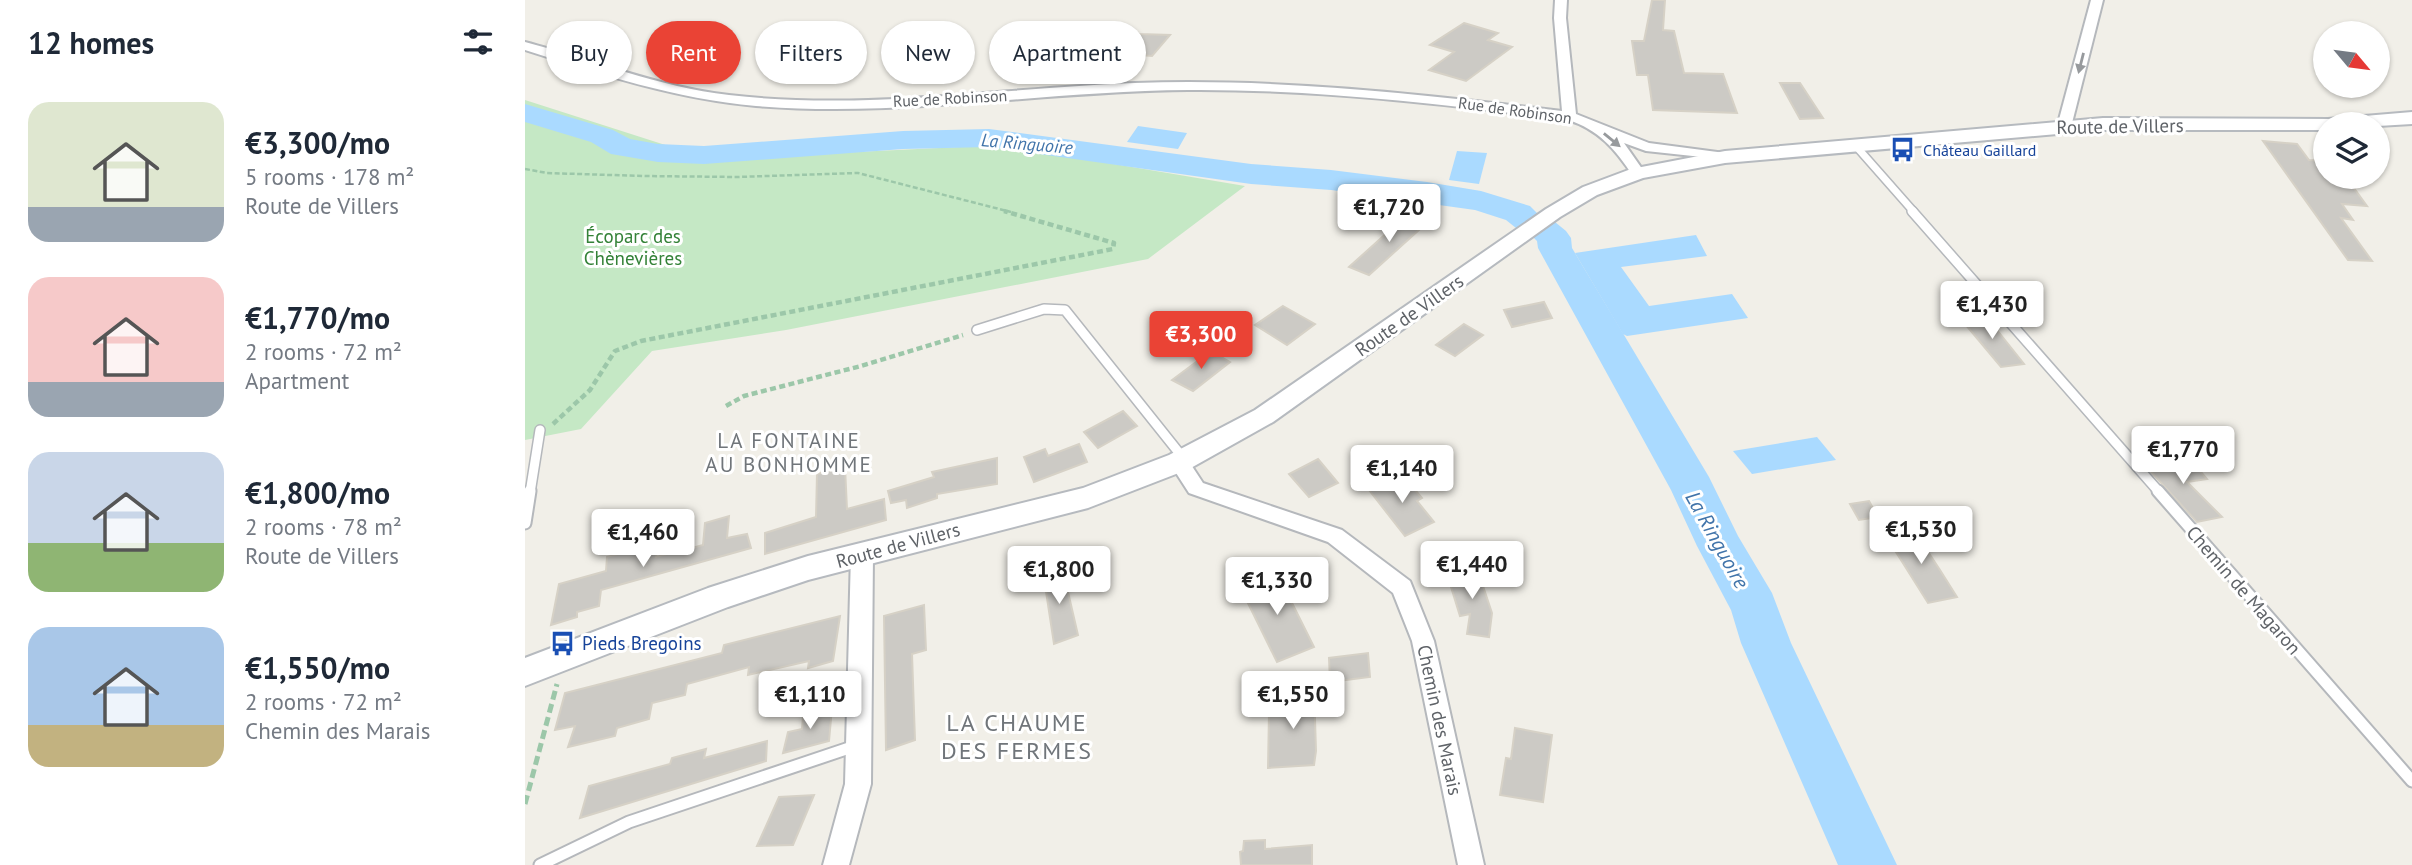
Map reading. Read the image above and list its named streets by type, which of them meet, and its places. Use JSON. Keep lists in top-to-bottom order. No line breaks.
{"streets":{"main road":["Route de Villers"],"street":["Rue de Robinson","Chemin des Marais"],"lane":["Chemin de Magaron"]},"crossings":[["Rue de Robinson","Route de Villers"],["Route de Villers","Chemin de Magaron"],["Route de Villers","Chemin des Marais"]],"districts":["LA FONTAINE AU BONHOMME","LA CHAUME DES FERMES"],"water":["La Ringuoire"],"parks":["Écoparc des Chènevières"],"places":{"bus stop":["Château Gaillard","Pieds Bregoins"]},"north":"bottom right","page":{"heading":"12 homes","chip":["Buy","Rent","Filters","New","Apartment"],"list":[{"name":"€3,300/mo","note":"5 rooms · 178 m² · Route de Villers"},{"name":"€1,770/mo","note":"2 rooms · 72 m² · Apartment"},{"name":"€1,800/mo","note":"2 rooms · 78 m² · Route de Villers"},{"name":"€1,550/mo","note":"2 rooms · 72 m² · Chemin des Marais"}],"price":["€1,720","€1,430","€3,300","€1,770","€1,140","€1,530","€1,460","€1,440","€1,800","€1,330","€1,110","€1,550"]}}
